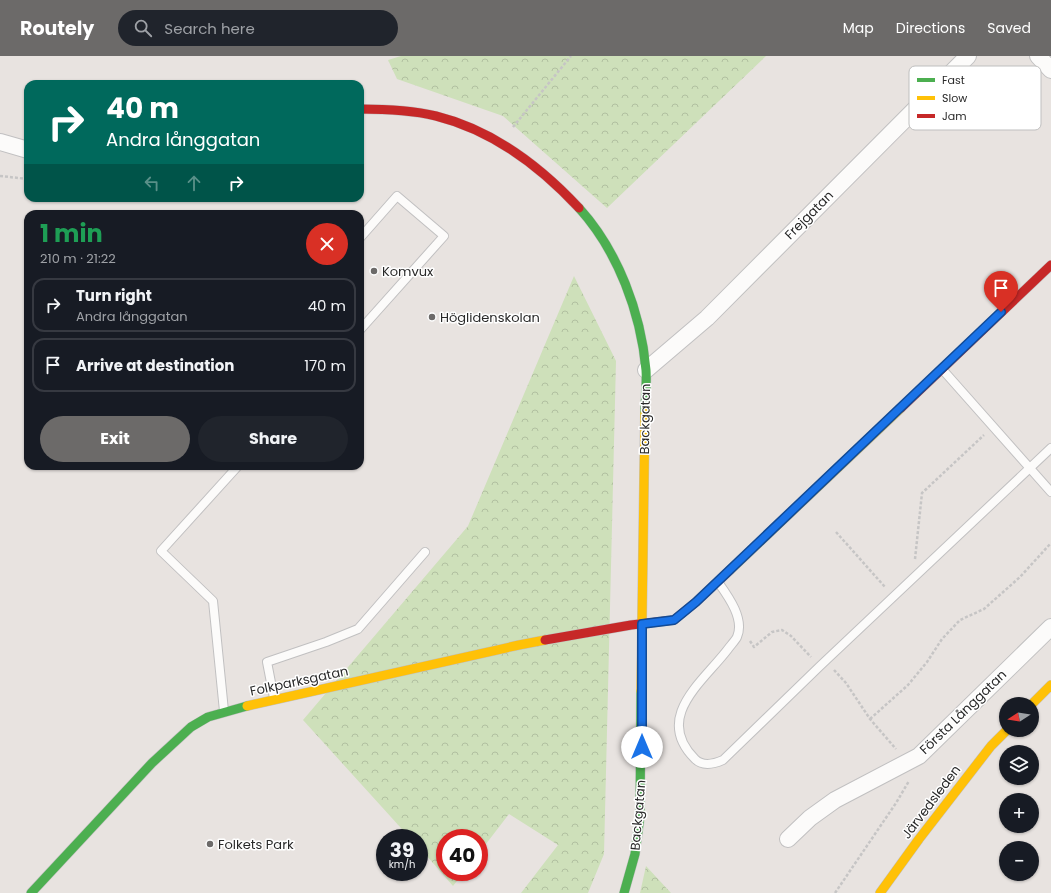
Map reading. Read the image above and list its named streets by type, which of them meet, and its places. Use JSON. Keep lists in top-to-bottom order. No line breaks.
{"streets":{"street":["Frejgatan","Backgatan","Folkparksgatan","Första Långgatan","Järvedsleden"]},"crossings":[["Frejgatan","Backgatan"],["Backgatan","Folkparksgatan"]],"places":["Komvux","Höglidenskolan","Folkets Park"],"legend":["Fast","Slow","Jam"],"north":"left","page":{"header":"Routely","search":"Search here","nav":["Map","Directions","Saved"],"turn":["40 m","Andra långgatan"],"heading":["1 min","210 m · 21:22"],"list":[{"name":"Turn right","note":"Andra långgatan","value":"40 m"},{"name":"Arrive at destination","value":"170 m"}],"buttons":["Exit","Share"],"map_buttons":["+","−"],"speed":"39 km/h","limit":"40"}}
